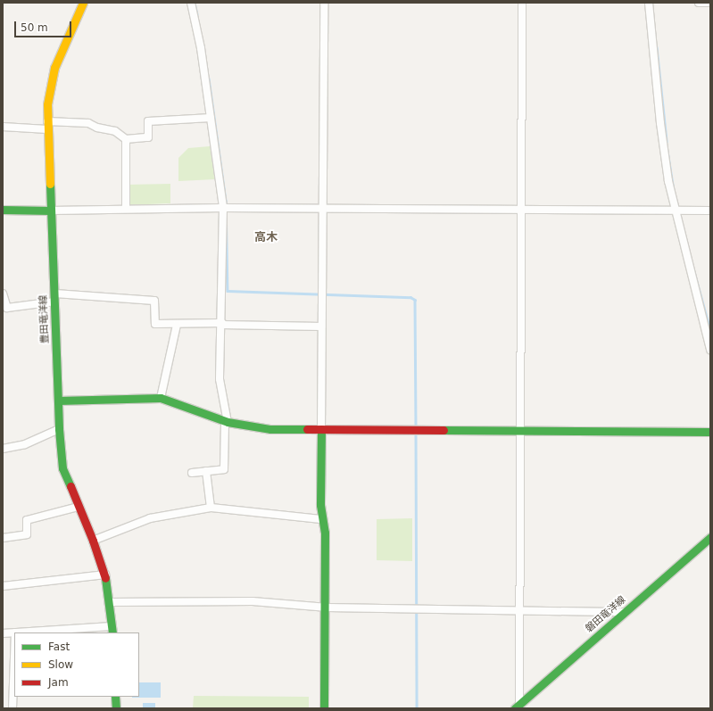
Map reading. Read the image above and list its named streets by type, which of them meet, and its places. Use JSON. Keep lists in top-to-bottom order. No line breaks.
{"streets":{"street":["豊田竜洋線","磐田竜洋線"]},"districts":["高木"],"legend":["Fast","Slow","Jam"],"scale_bar":"50 m"}
